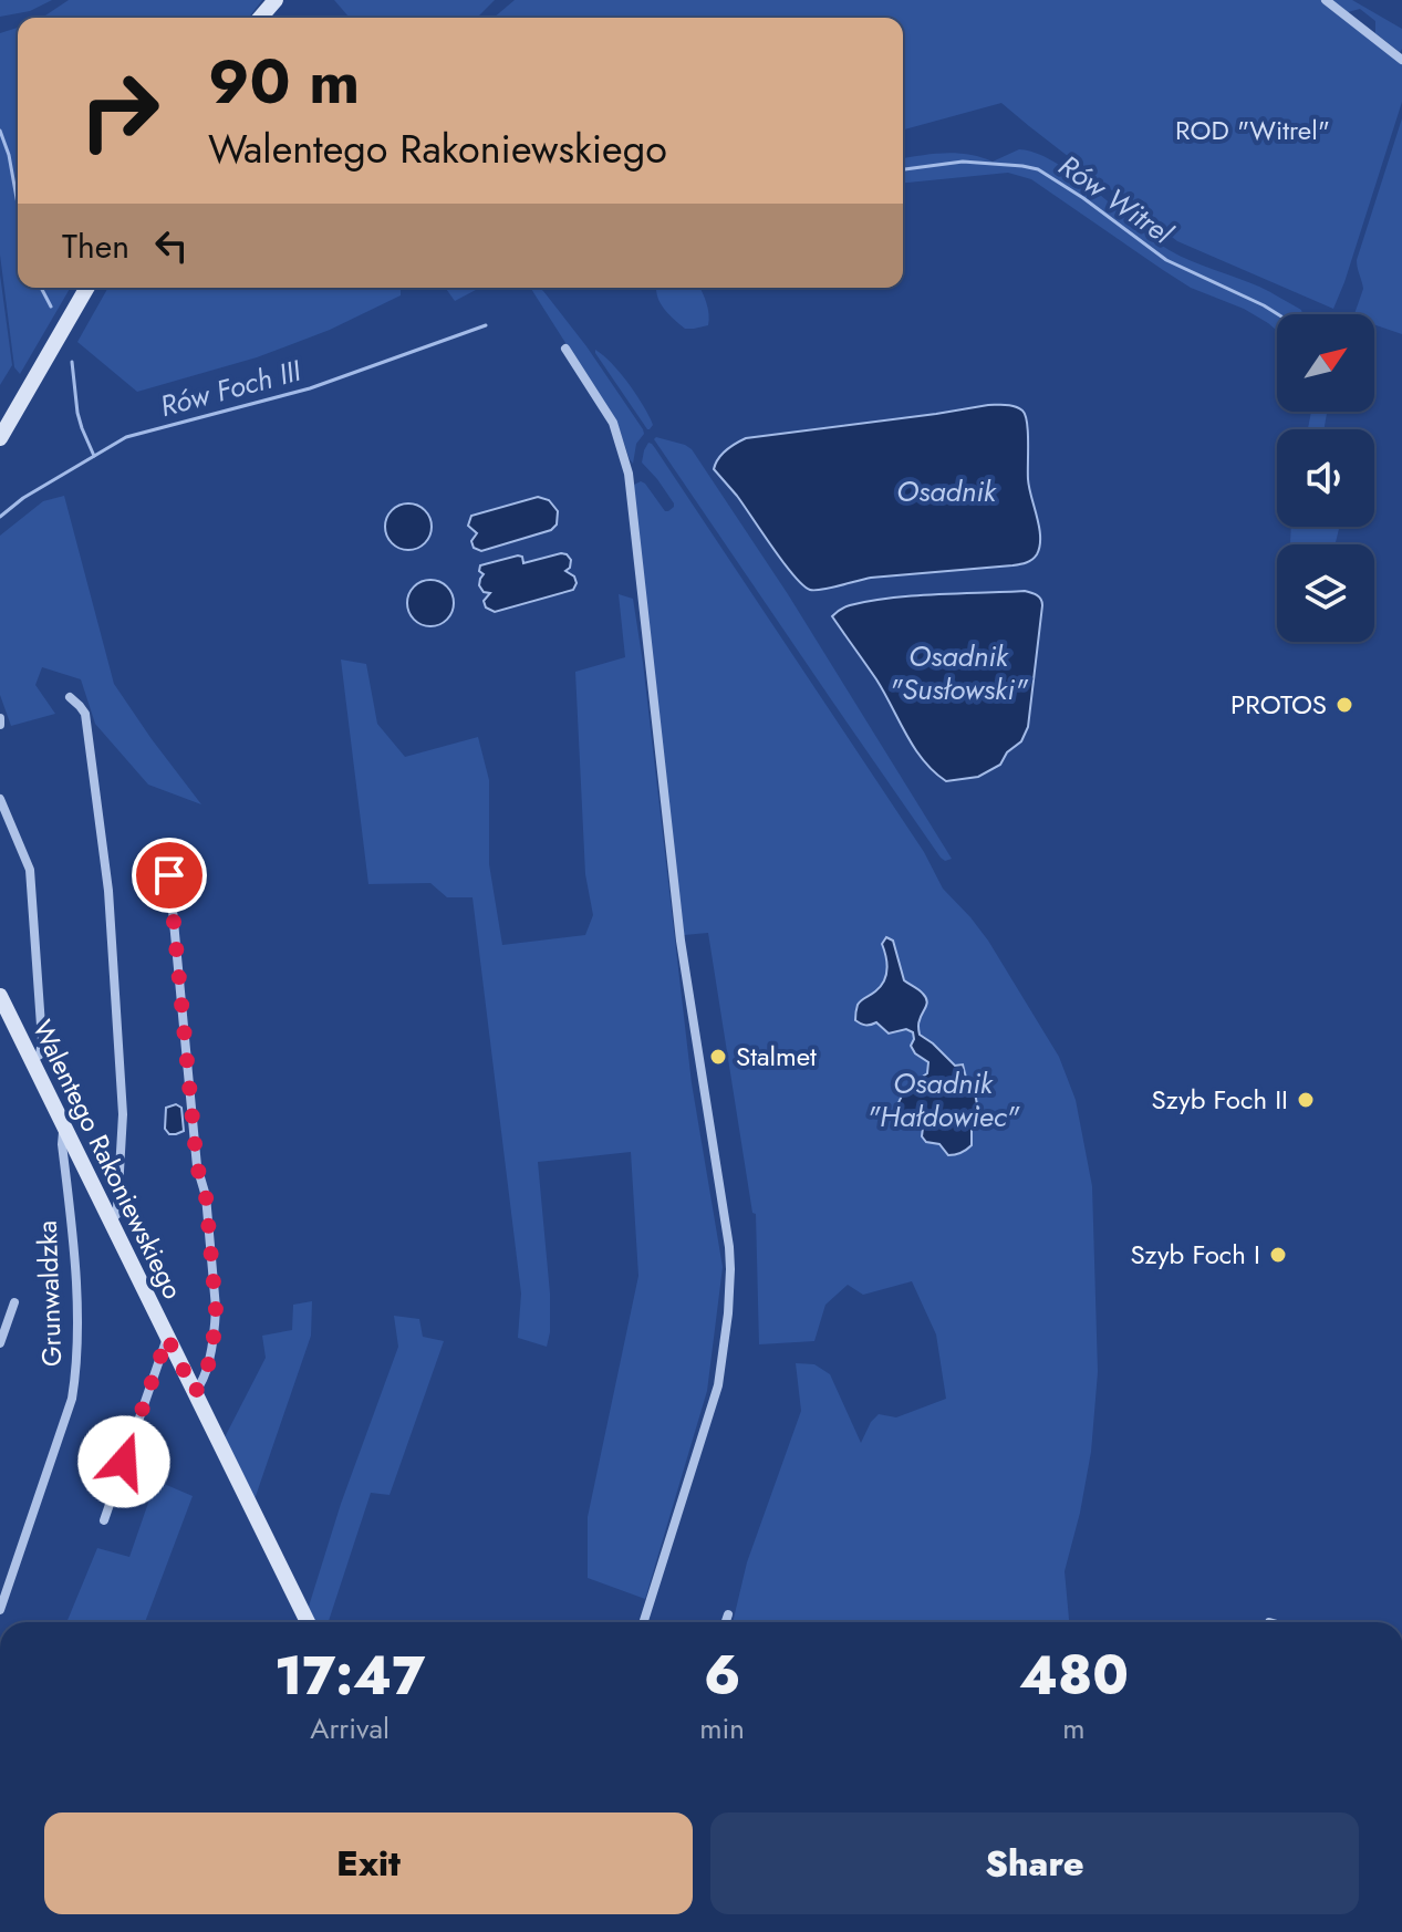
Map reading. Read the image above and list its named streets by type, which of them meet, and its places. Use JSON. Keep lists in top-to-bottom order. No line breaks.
{"streets":{"street":["Walentego Rakoniewskiego","Grunwaldzka"]},"crossings":[["Walentego Rakoniewskiego","Grunwaldzka"]],"water":["Rów Witrel","Rów Foch III","Osadnik","Osadnik \"Susłowski\"","Osadnik \"Hałdowiec\""],"parks":["ROD \"Witrel\""],"places":["PROTOS","Stalmet","Szyb Foch II","Szyb Foch I"],"north":"top right","page":{"turn":["90 m","Walentego Rakoniewskiego"],"then":"Then","eta":["17:47","Arrival","6","min","480","m"],"buttons":["Exit","Share"]}}
